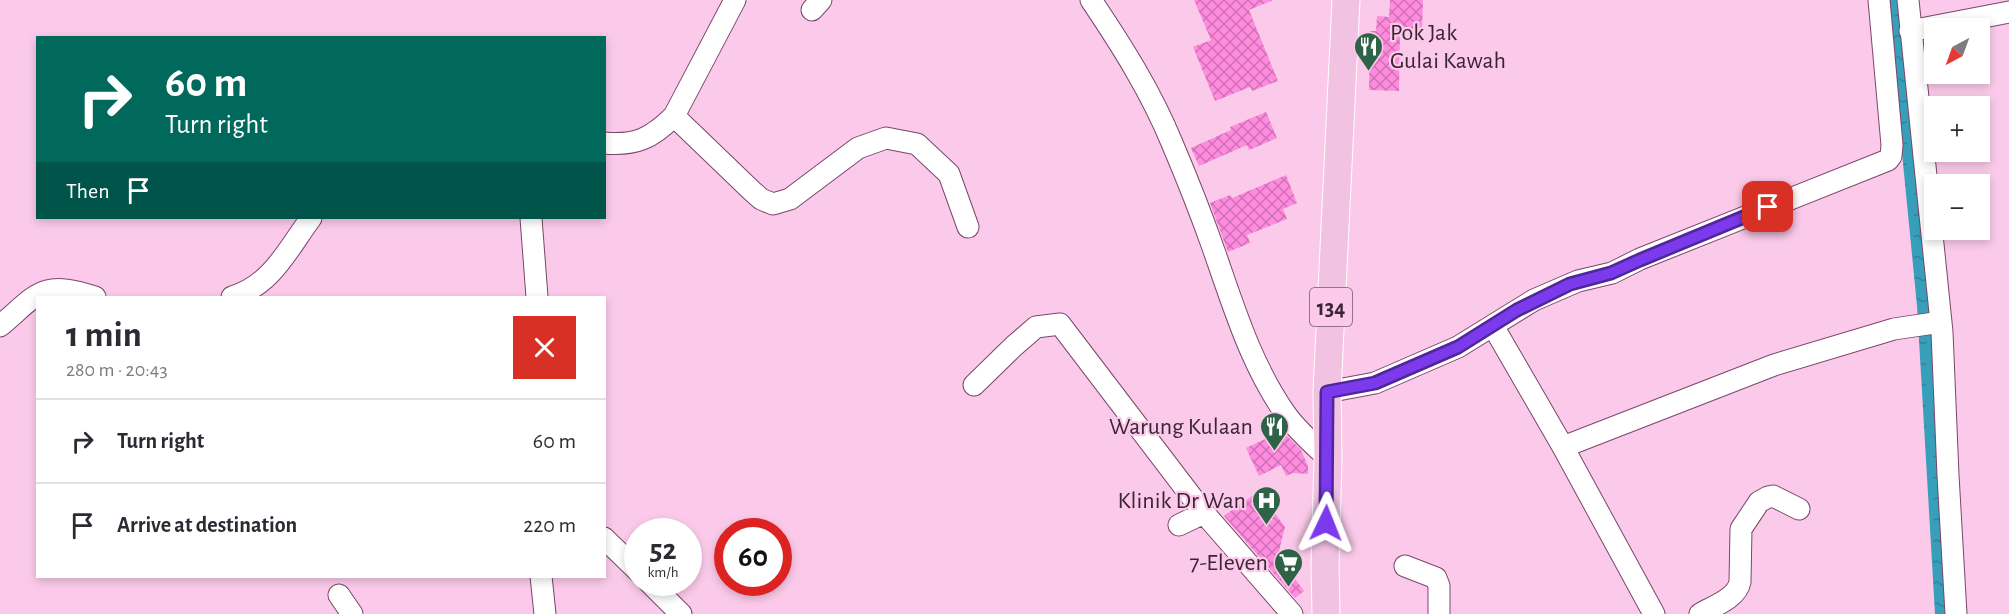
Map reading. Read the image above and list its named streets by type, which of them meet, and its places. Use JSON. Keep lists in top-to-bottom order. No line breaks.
{"streets":{"main road":["134"]},"places":{"restaurant":["Pok Jak Gulai Kawah","Warung Kulaan"],"hospital":["Klinik Dr Wan"],"supermarket":["7-Eleven"]},"north":"bottom left","page":{"map_buttons":["+","−"],"turn":["60 m","Turn right"],"then":"Then","heading":["1 min","280 m · 20:43"],"list":[{"name":"Turn right","value":"60 m"},{"name":"Arrive at destination","value":"220 m"}],"speed":"52 km/h","limit":"60"}}
